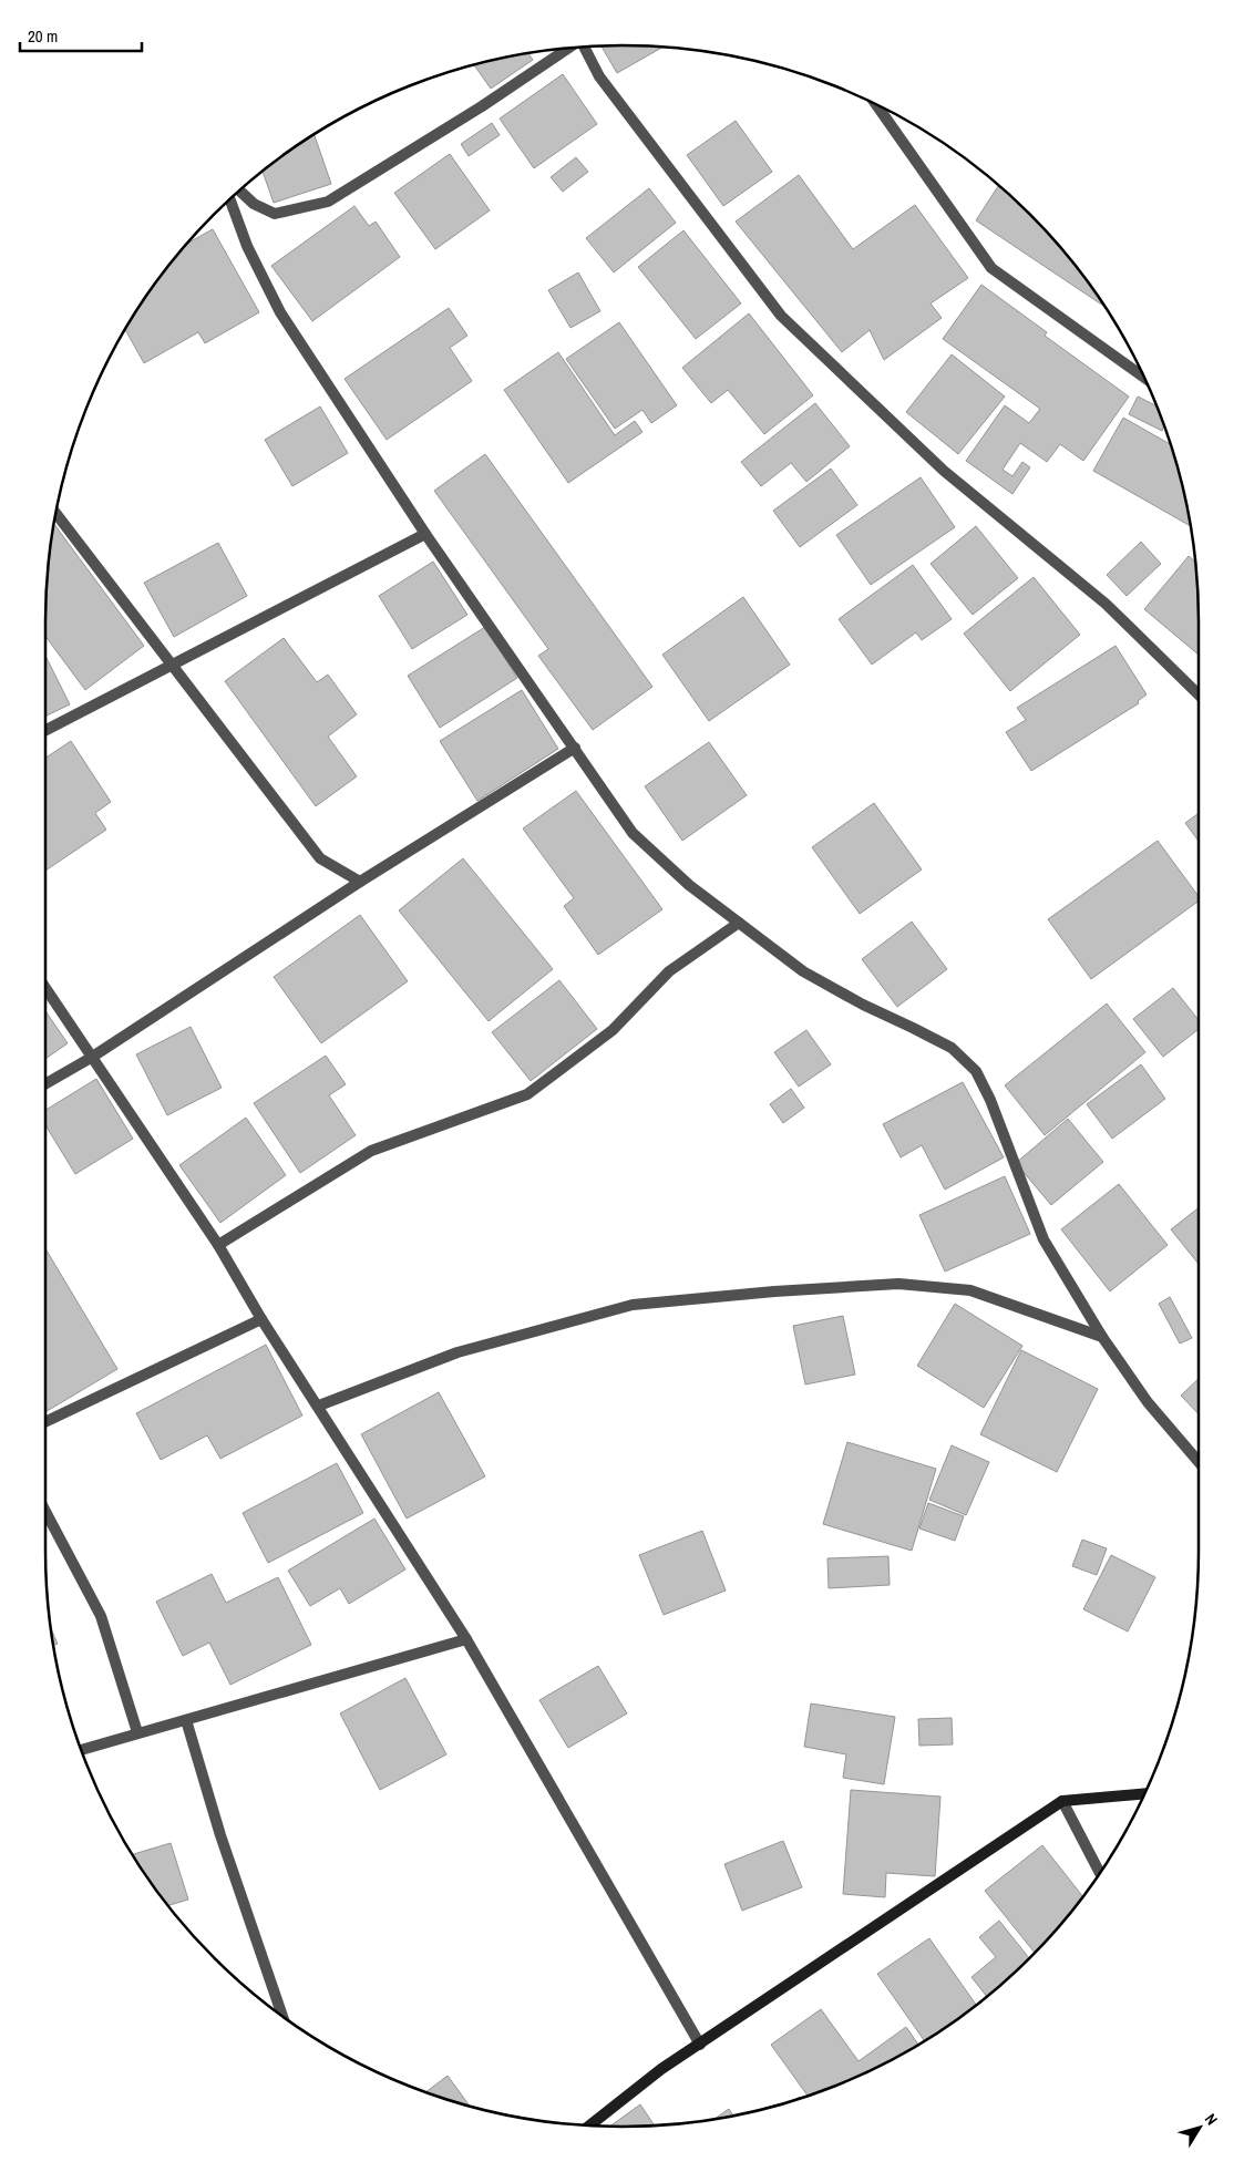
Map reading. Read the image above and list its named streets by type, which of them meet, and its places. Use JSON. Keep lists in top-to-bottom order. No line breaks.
{"scale_bar":"20 m","north":"top right"}
